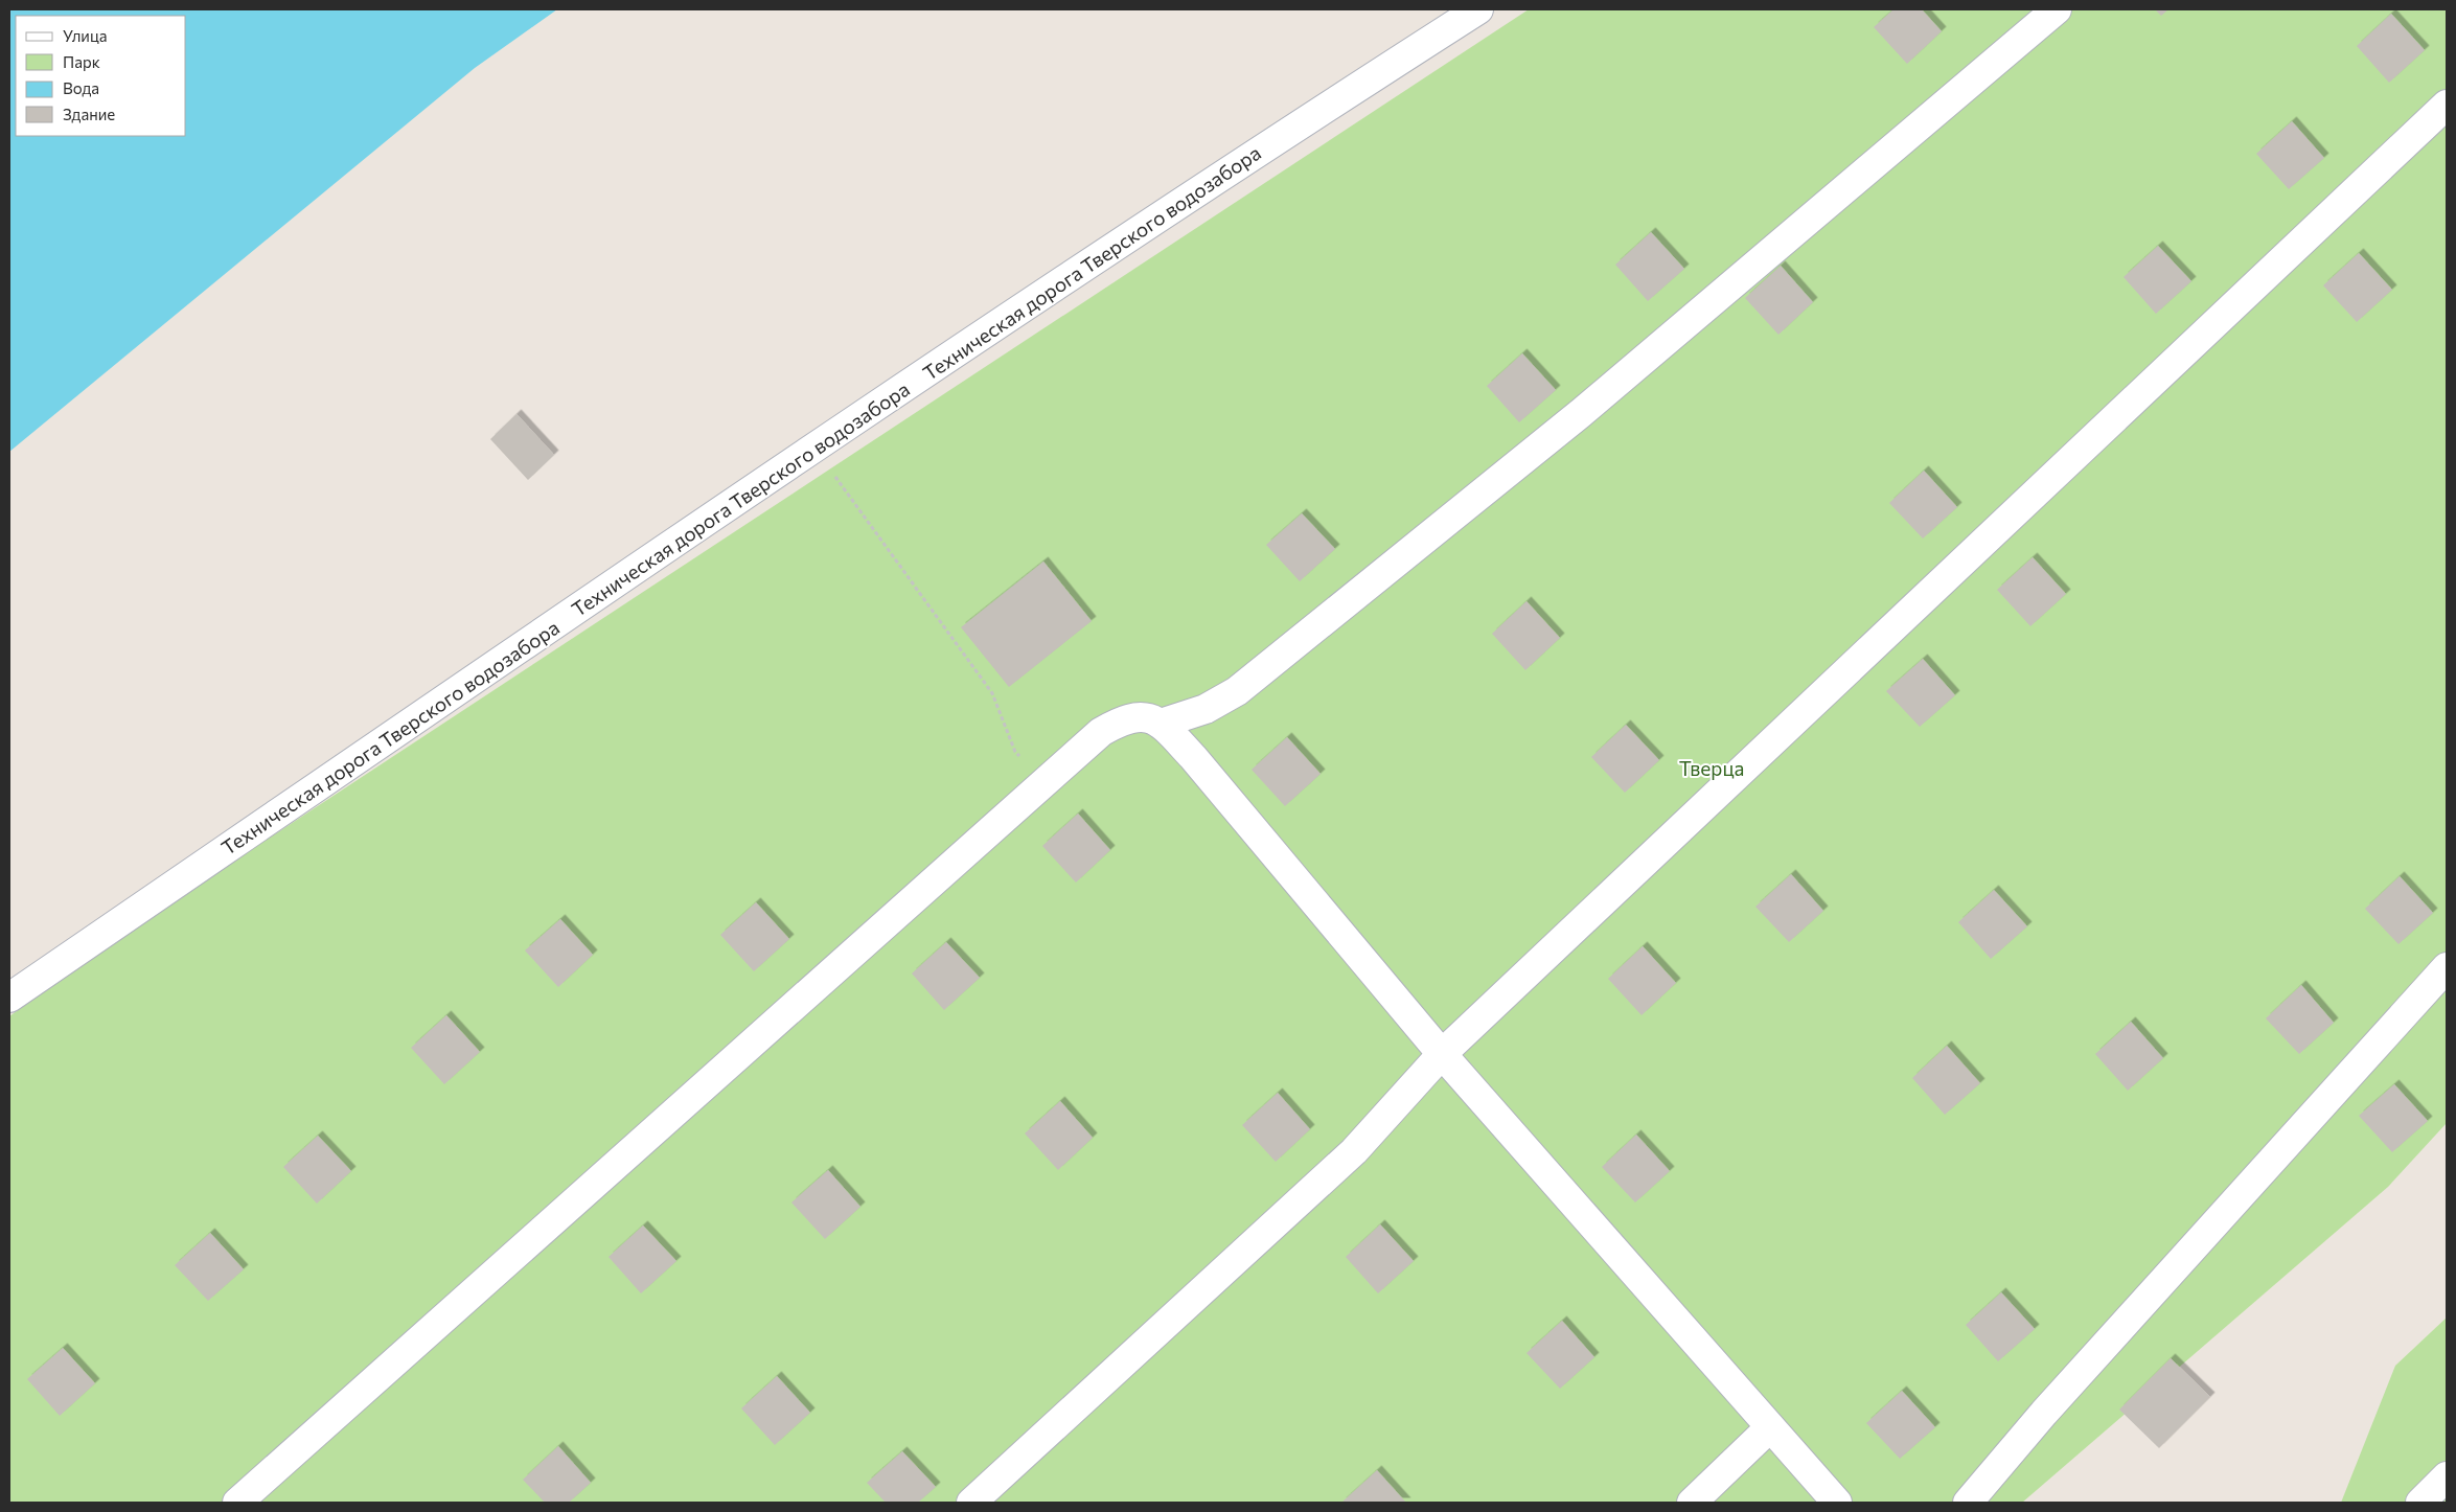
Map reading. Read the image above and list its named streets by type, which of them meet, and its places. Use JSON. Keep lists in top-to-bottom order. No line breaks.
{"streets":{"street":["Техническая дорога Тверского водозабора"]},"parks":["Тверца"],"legend":["Улица","Парк","Вода","Здание"]}
